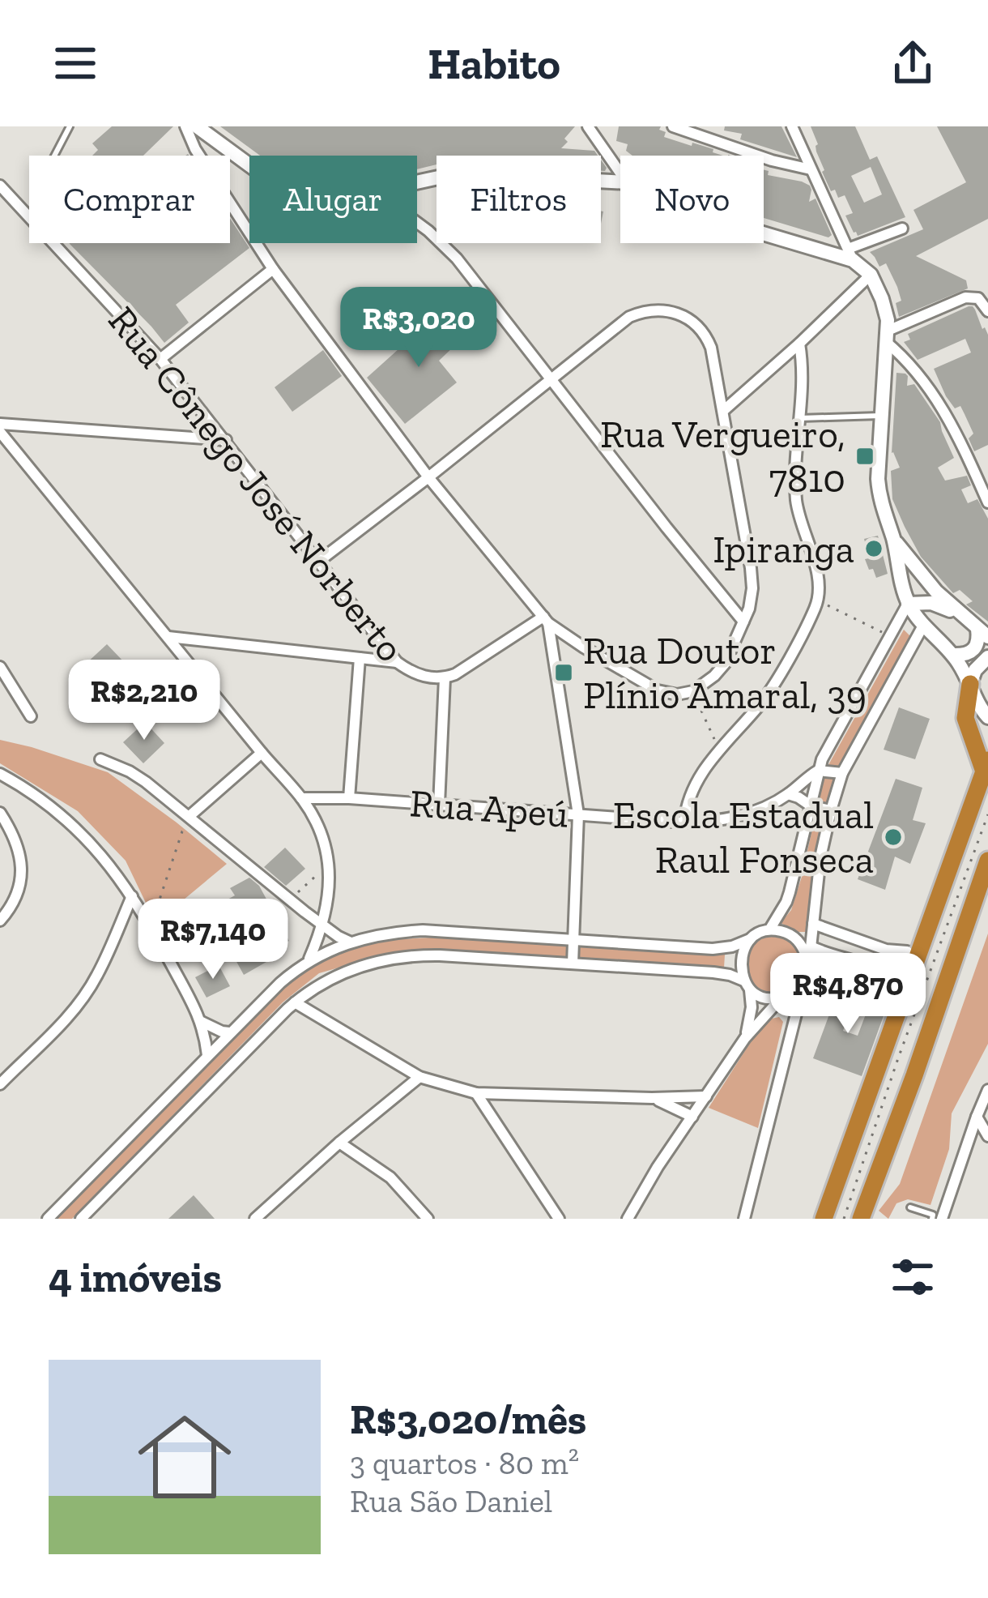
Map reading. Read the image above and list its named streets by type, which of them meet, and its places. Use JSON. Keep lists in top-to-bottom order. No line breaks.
{"streets":{"street":["Rua Cônego José Norberto","Rua Apeú"]},"places":{"transit":["Rua Vergueiro, 7810","Rua Doutor Plínio Amaral, 39"],"other":["Ipiranga","Escola Estadual Raul Fonseca"]},"page":{"header":"Habito","chip":["Comprar","Alugar","Filtros","Novo"],"price":["R$3,020","R$2,210","R$7,140","R$4,870"],"heading":"4 imóveis","list":[{"name":"R$3,020/mês","note":"3 quartos · 80 m² · Rua São Daniel"}]}}
